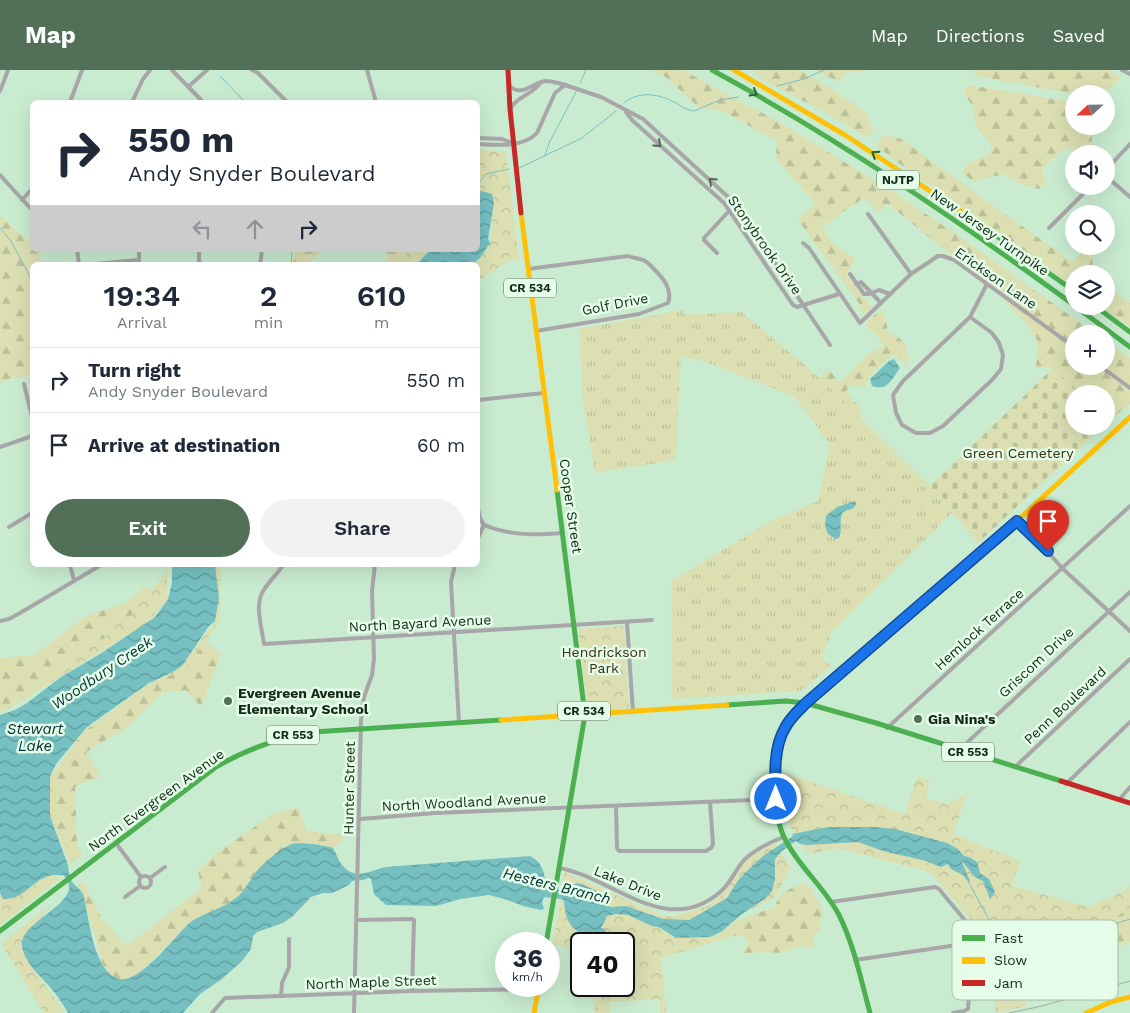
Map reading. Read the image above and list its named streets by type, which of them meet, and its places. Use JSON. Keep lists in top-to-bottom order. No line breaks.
{"streets":{"main road":["NJTP","New Jersey Turnpike","CR 534","Cooper Street","CR 553","North Evergreen Avenue"],"street":["Stonybrook Drive","Erickson Lane","Golf Drive","North Bayard Avenue","Hemlock Terrace","Griscom Drive","Penn Boulevard","Hunter Street","North Woodland Avenue","Lake Drive","North Maple Street"]},"crossings":[["Stonybrook Drive","Cooper Street"],["Golf Drive","Cooper Street"],["Cooper Street","North Bayard Avenue"],["Cooper Street","CR 553"],["Cooper Street","North Evergreen Avenue"],["Cooper Street","North Woodland Avenue"],["Cooper Street","Lake Drive"],["North Bayard Avenue","Hunter Street"],["Hemlock Terrace","CR 553"],["Griscom Drive","CR 553"],["Penn Boulevard","CR 553"],["CR 553","North Evergreen Avenue"],["Hunter Street","North Evergreen Avenue"],["Hunter Street","North Woodland Avenue"],["Hunter Street","North Maple Street"]],"water":["Woodbury Creek","Stewart Lake","Hesters Branch"],"parks":["Green Cemetery","Hendrickson Park"],"places":["Evergreen Avenue Elementary School","Gia Nina's"],"legend":["Fast","Slow","Jam"],"north":"left","page":{"header":"Map","nav":["Map","Directions","Saved"],"map_buttons":["+","−"],"turn":["550 m","Andy Snyder Boulevard"],"eta":["19:34","Arrival","2","min","610","m"],"list":[{"name":"Turn right","note":"Andy Snyder Boulevard","value":"550 m"},{"name":"Arrive at destination","value":"60 m"}],"buttons":["Exit","Share"],"speed":"36 km/h","limit":"40"}}
